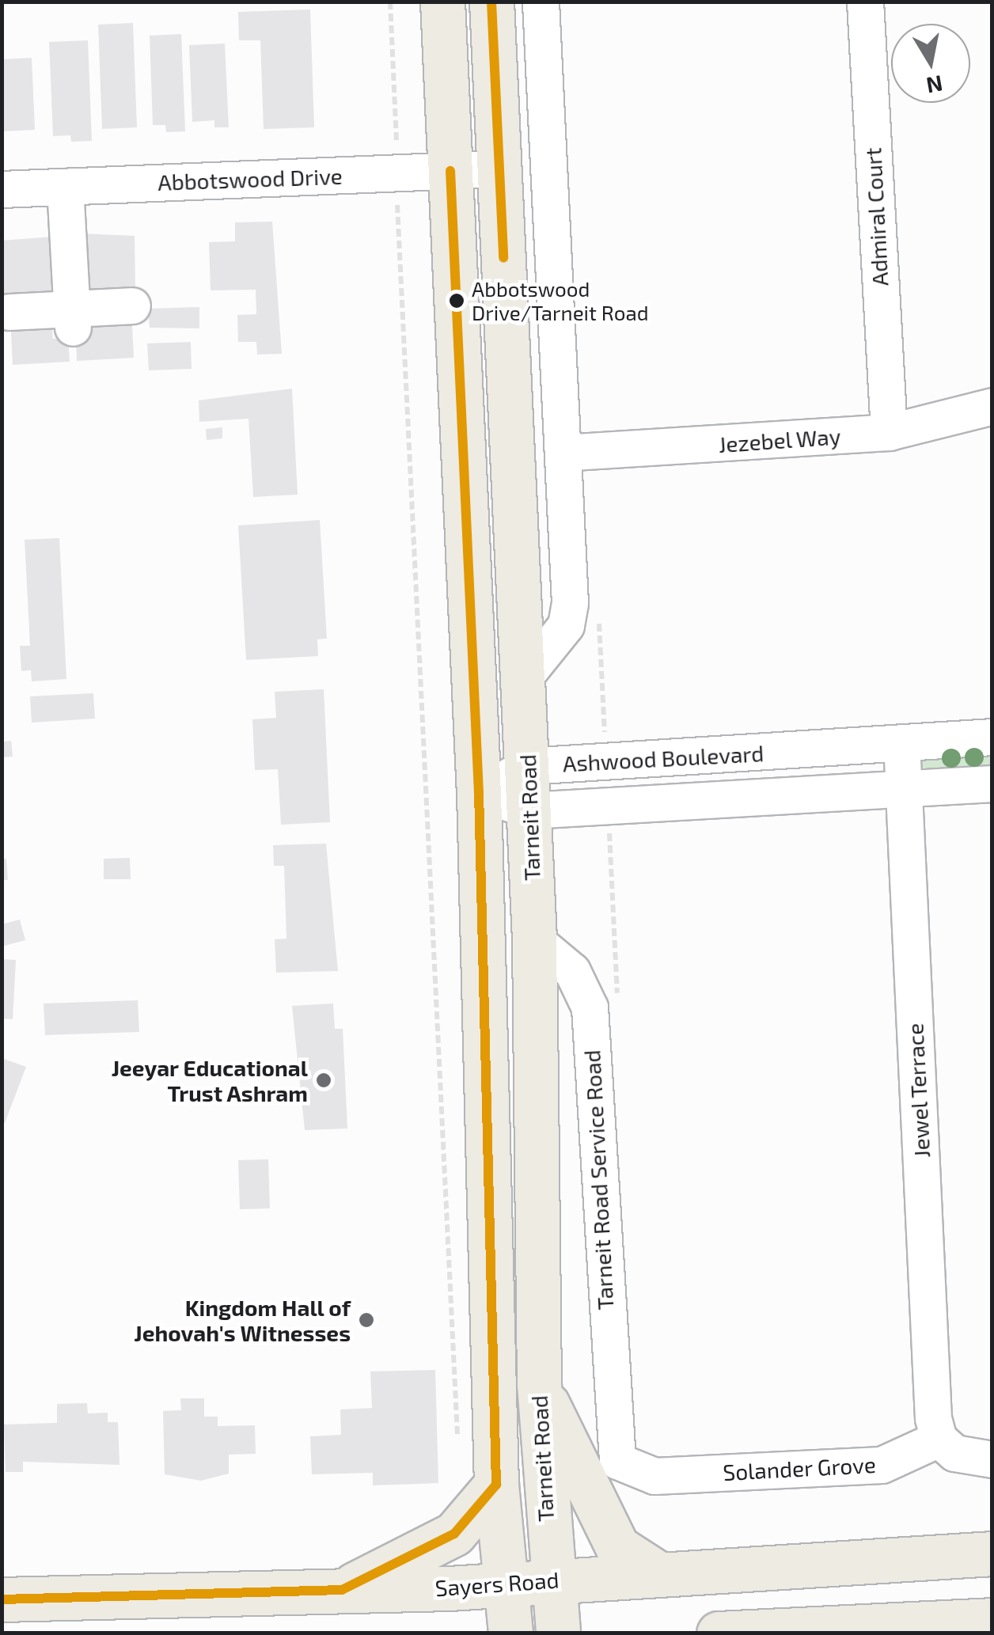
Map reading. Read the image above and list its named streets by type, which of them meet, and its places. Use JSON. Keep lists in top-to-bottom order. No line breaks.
{"streets":{"main road":["Tarneit Road","Sayers Road"],"street":["Abbotswood Drive","Admiral Court","Jezebel Way","Ashwood Boulevard","Jewel Terrace","Tarneit Road Service Road","Solander Grove"]},"crossings":[["Abbotswood Drive","Tarneit Road"],["Admiral Court","Jezebel Way"],["Ashwood Boulevard","Tarneit Road"],["Ashwood Boulevard","Jewel Terrace"],["Tarneit Road","Tarneit Road Service Road"],["Tarneit Road","Sayers Road"],["Jewel Terrace","Solander Grove"],["Tarneit Road Service Road","Solander Grove"]],"places":["Abbotswood Drive/Tarneit Road","Jeeyar Educational Trust Ashram","Kingdom Hall of Jehovah's Witnesses"],"north":"bottom"}
